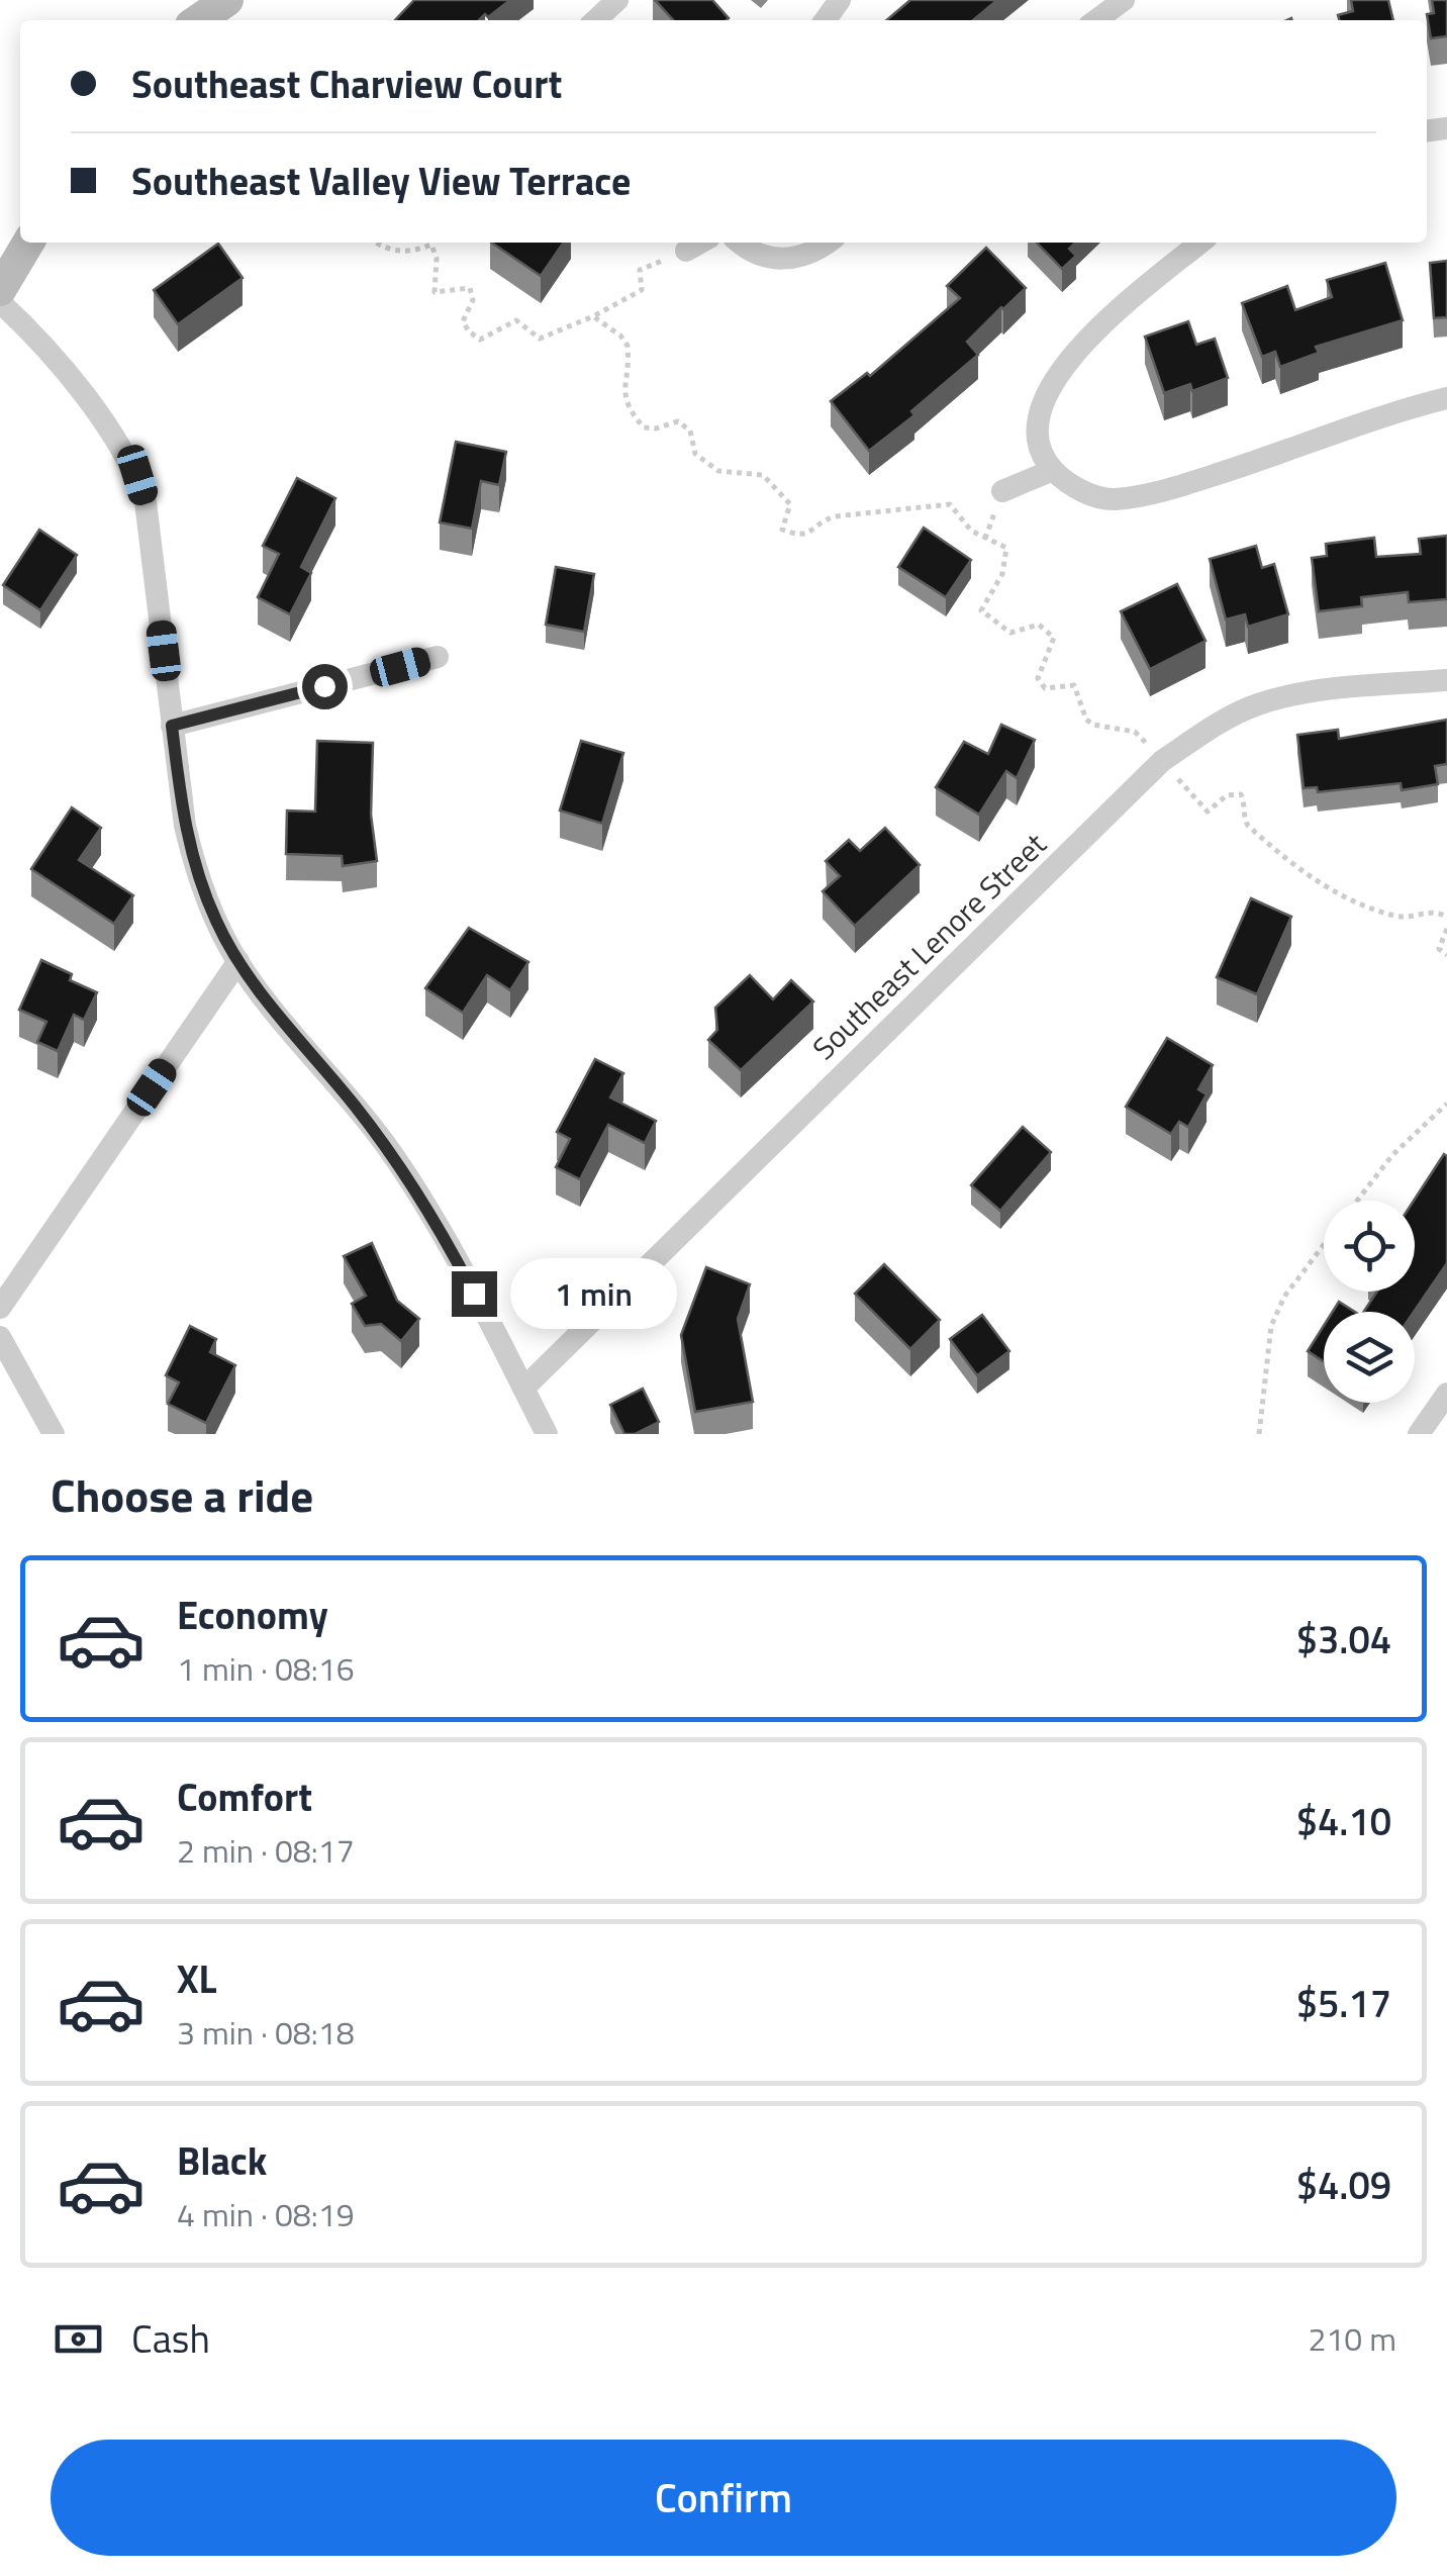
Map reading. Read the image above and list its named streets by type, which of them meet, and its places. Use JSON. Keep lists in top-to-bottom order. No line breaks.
{"streets":{"street":["Southeast Lenore Street"]},"page":{"banner":["Southeast Charview Court","Southeast Valley View Terrace"],"bubble":"1 min","heading":"Choose a ride","list":[{"name":"Economy","note":"1 min · 08:16","value":"$3.04"},{"name":"Comfort","note":"2 min · 08:17","value":"$4.10"},{"name":"XL","note":"3 min · 08:18","value":"$5.17"},{"name":"Black","note":"4 min · 08:19","value":"$4.09"}],"pay":["Cash","210 m"],"buttons":"Confirm"}}
